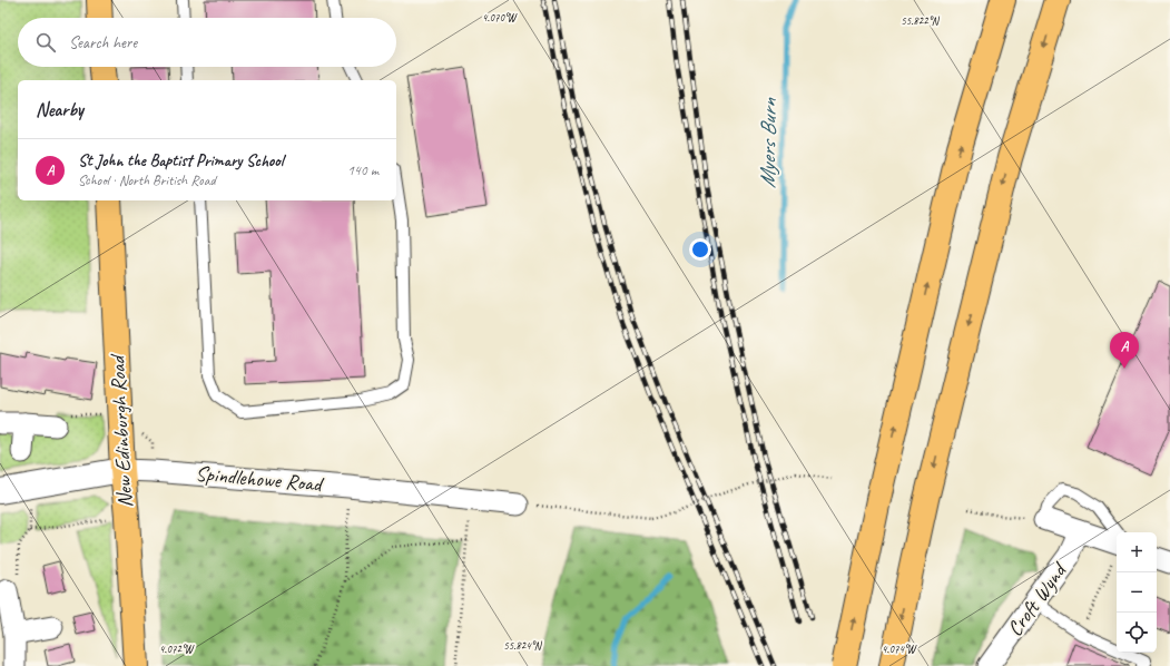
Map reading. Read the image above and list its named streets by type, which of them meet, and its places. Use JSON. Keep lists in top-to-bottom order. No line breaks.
{"streets":{"main road":["New Edinburgh Road"],"street":["Spindlehowe Road","Croft Wynd"]},"crossings":[["New Edinburgh Road","Spindlehowe Road"]],"water":["Myers Burn"],"page":{"search":"Search here","heading":"Nearby","list":[{"mark":"A","name":"St John the Baptist Primary School","note":"School · North British Road","value":"140 m"}],"pins":"A","map_buttons":["+","−"]},"coordinates":["4.070°W","55.822°N","55.824°N","4.072°W","4.074°W"]}
